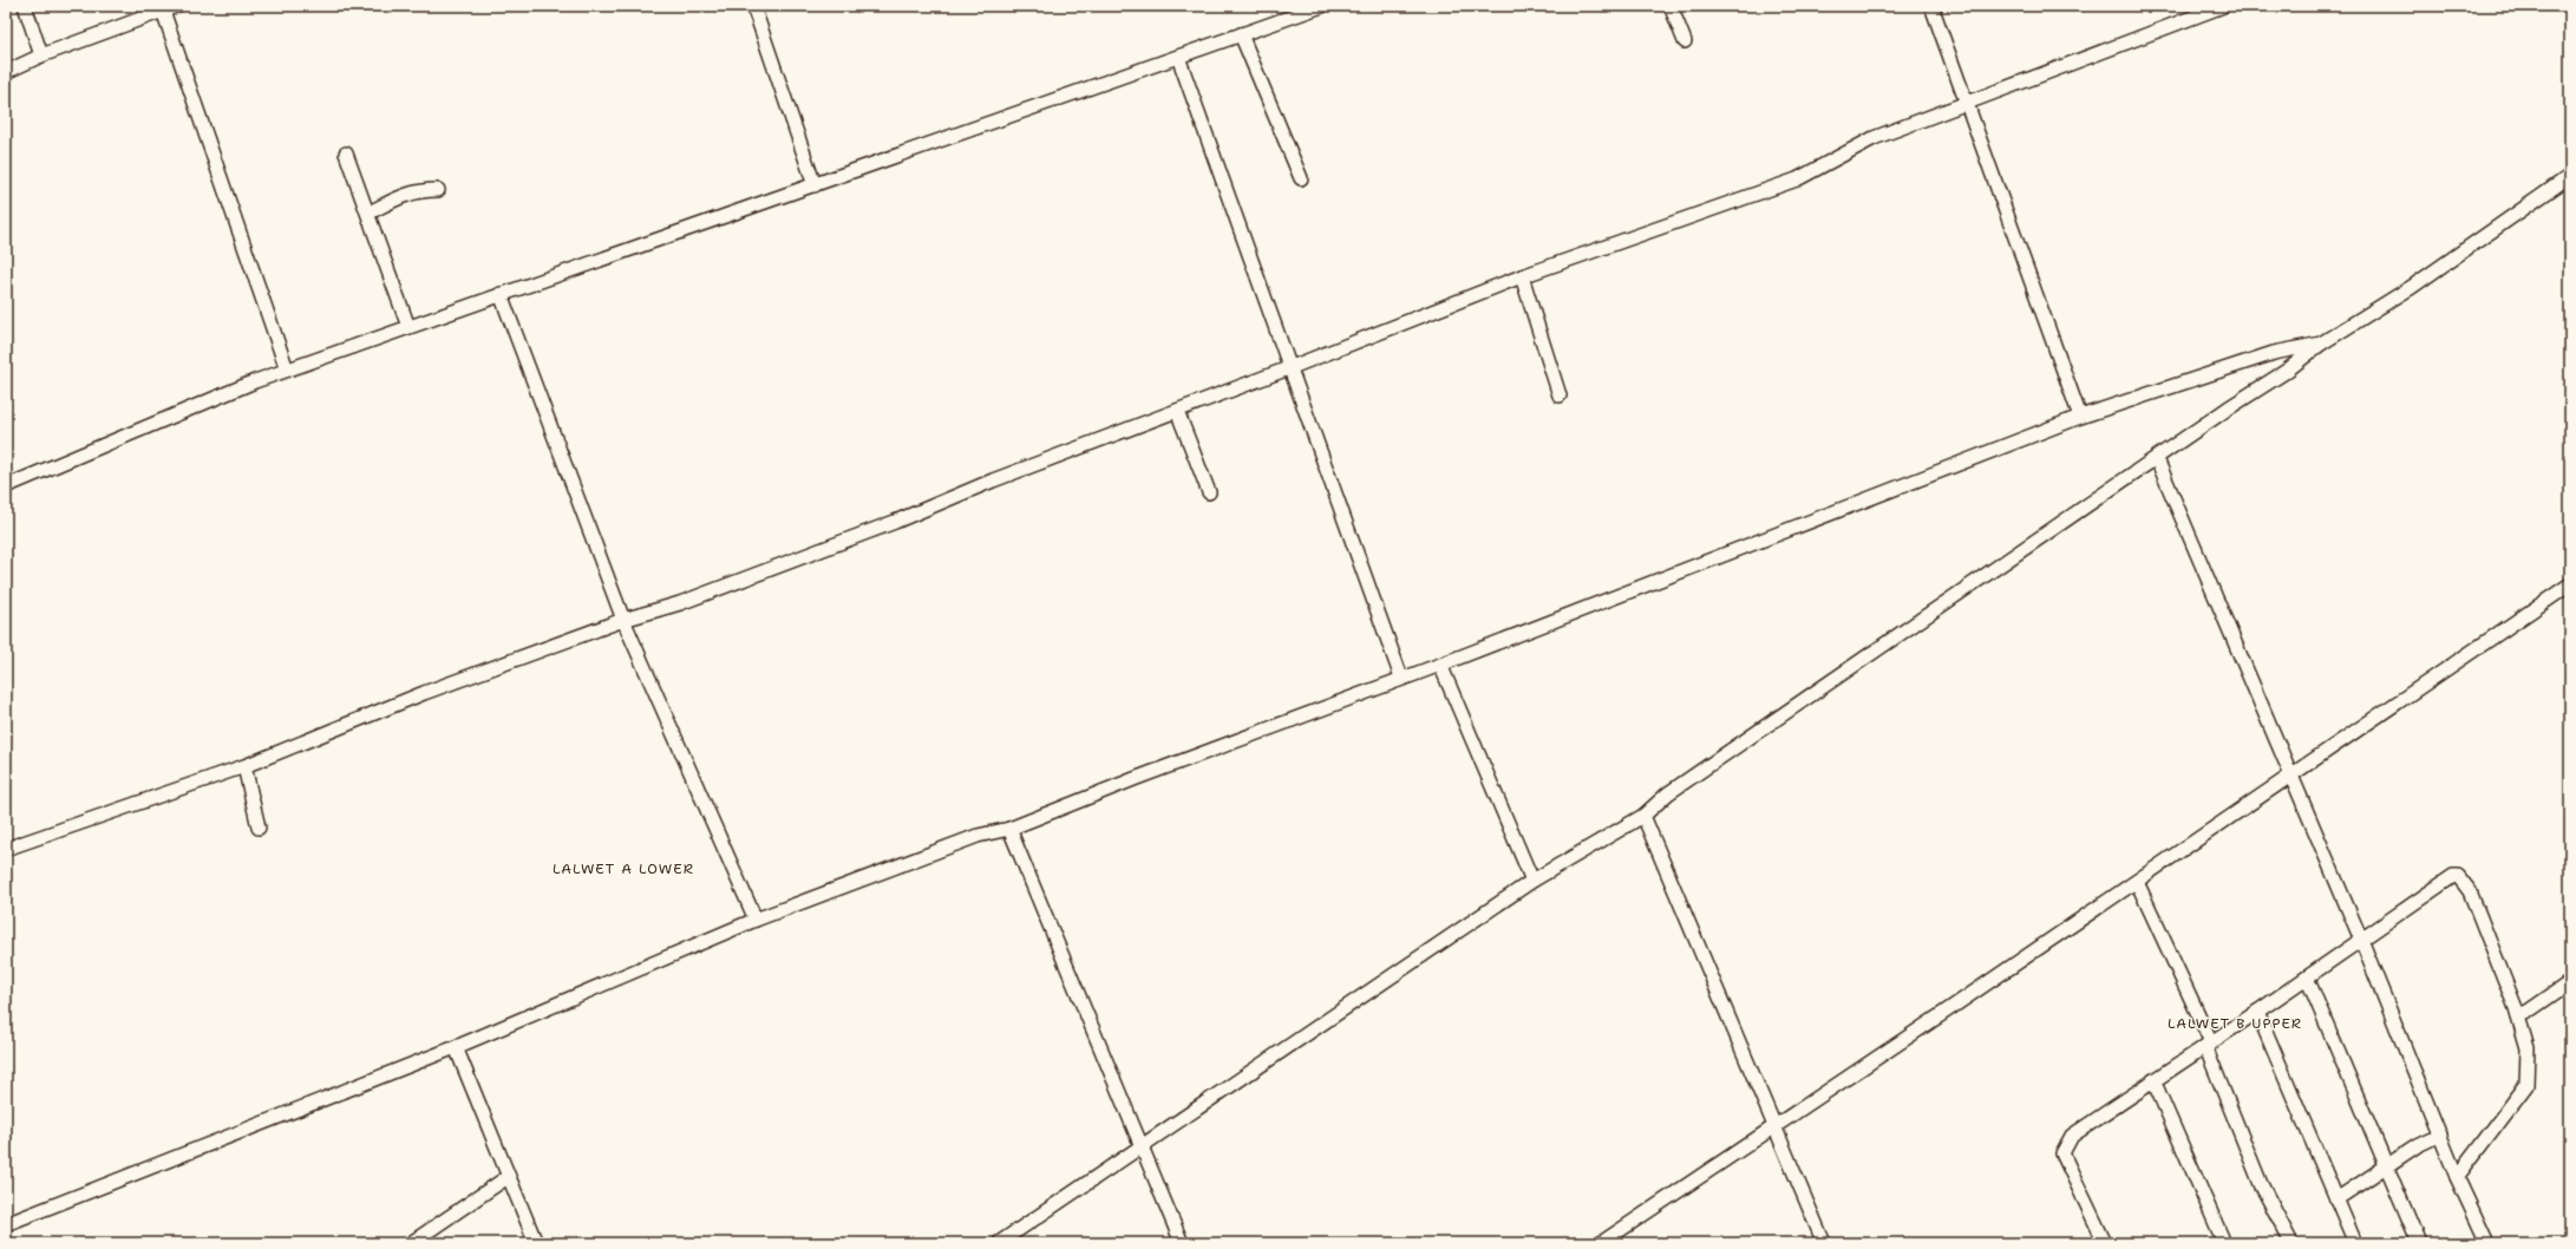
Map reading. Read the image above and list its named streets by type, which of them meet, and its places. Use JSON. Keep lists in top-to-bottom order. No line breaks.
{"districts":["LALWET A LOWER","LALWET B UPPER"]}
